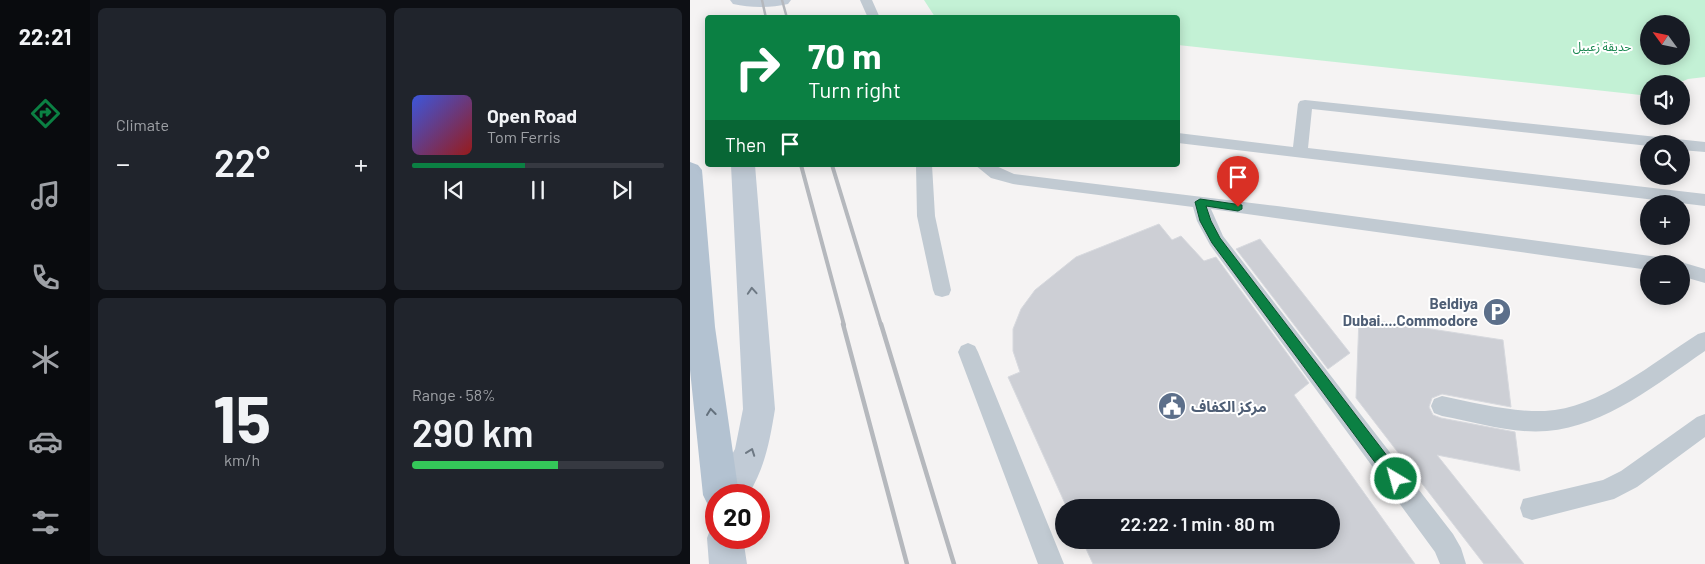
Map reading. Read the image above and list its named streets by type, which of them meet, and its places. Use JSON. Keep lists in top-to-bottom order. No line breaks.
{"parks":["حديقة زعبيل"],"places":{"parking":["Beldiya Dubai....Commodore"],"public building":["مركز الكفاف"]},"north":"top left","page":{"tabs":"22:21","tile":["Climate",["15","km/h"],["Range · 58%","290 km"]],"map_buttons":["+","−"],"turn":["70 m","Turn right"],"song":["Open Road","Tom Ferris"],"then":"Then","heat":["−","22°","+"],"limit":"20","trip":"22:22 · 1 min · 80 m"}}
